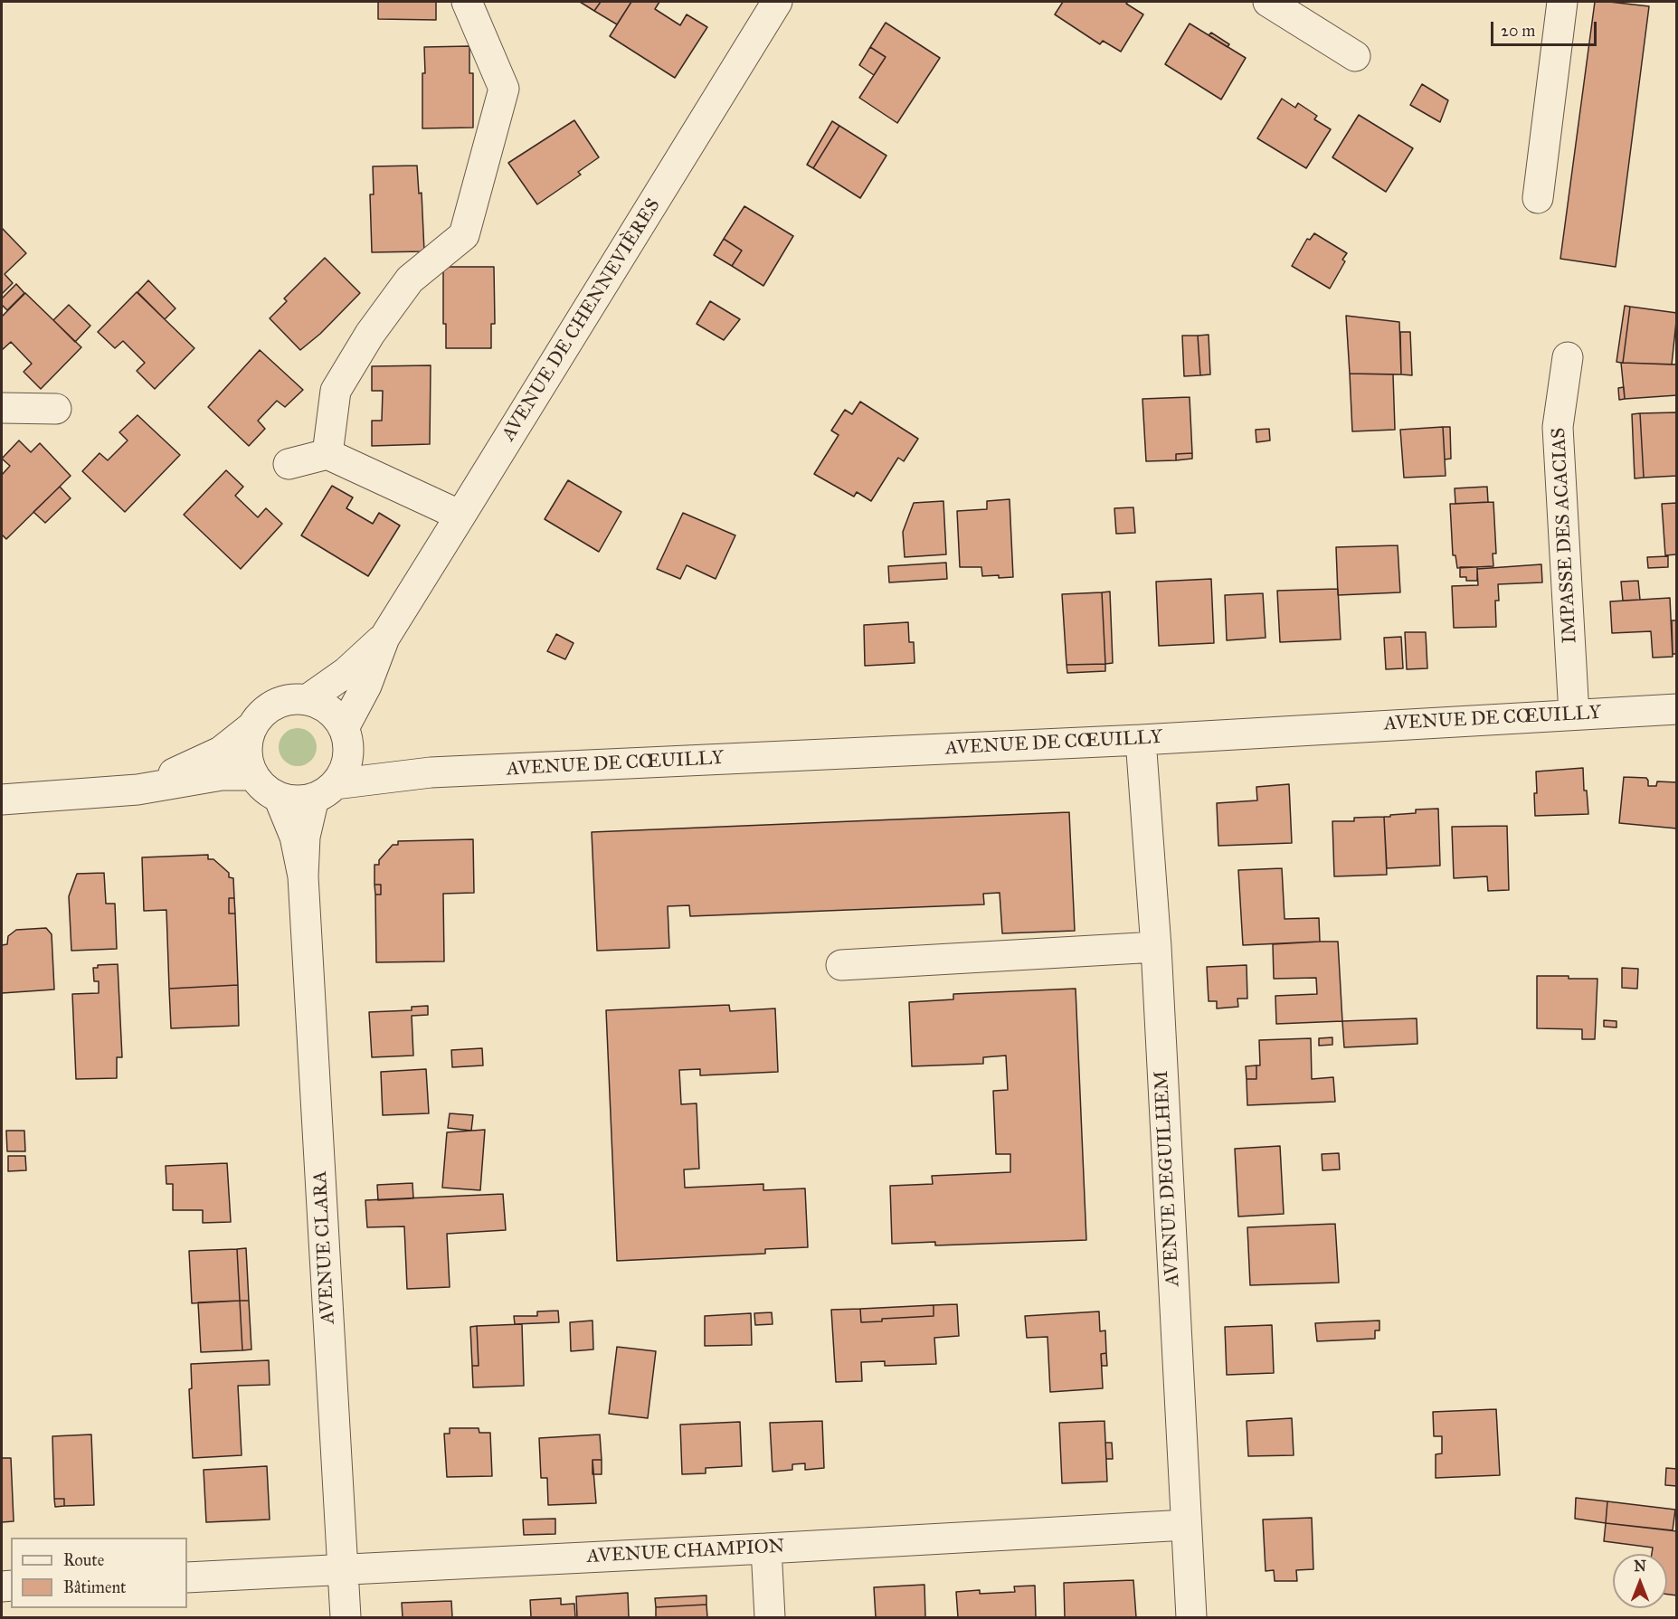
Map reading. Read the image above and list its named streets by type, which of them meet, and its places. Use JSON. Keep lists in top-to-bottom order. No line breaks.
{"streets":{"street":["AVENUE DE CHENNEVIÈRES","IMPASSE DES ACACIAS","AVENUE DE CŒUILLY","AVENUE DEGUILHEM","AVENUE CLARA","AVENUE CHAMPION"]},"crossings":[["AVENUE DE CHENNEVIÈRES","AVENUE DE CŒUILLY"],["AVENUE DE CHENNEVIÈRES","AVENUE CLARA"],["IMPASSE DES ACACIAS","AVENUE DE CŒUILLY"],["AVENUE DE CŒUILLY","AVENUE DEGUILHEM"],["AVENUE DE CŒUILLY","AVENUE CLARA"],["AVENUE DEGUILHEM","AVENUE CHAMPION"],["AVENUE CLARA","AVENUE CHAMPION"]],"legend":["Route","Bâtiment"],"scale_bar":"20 m","north":"top"}
